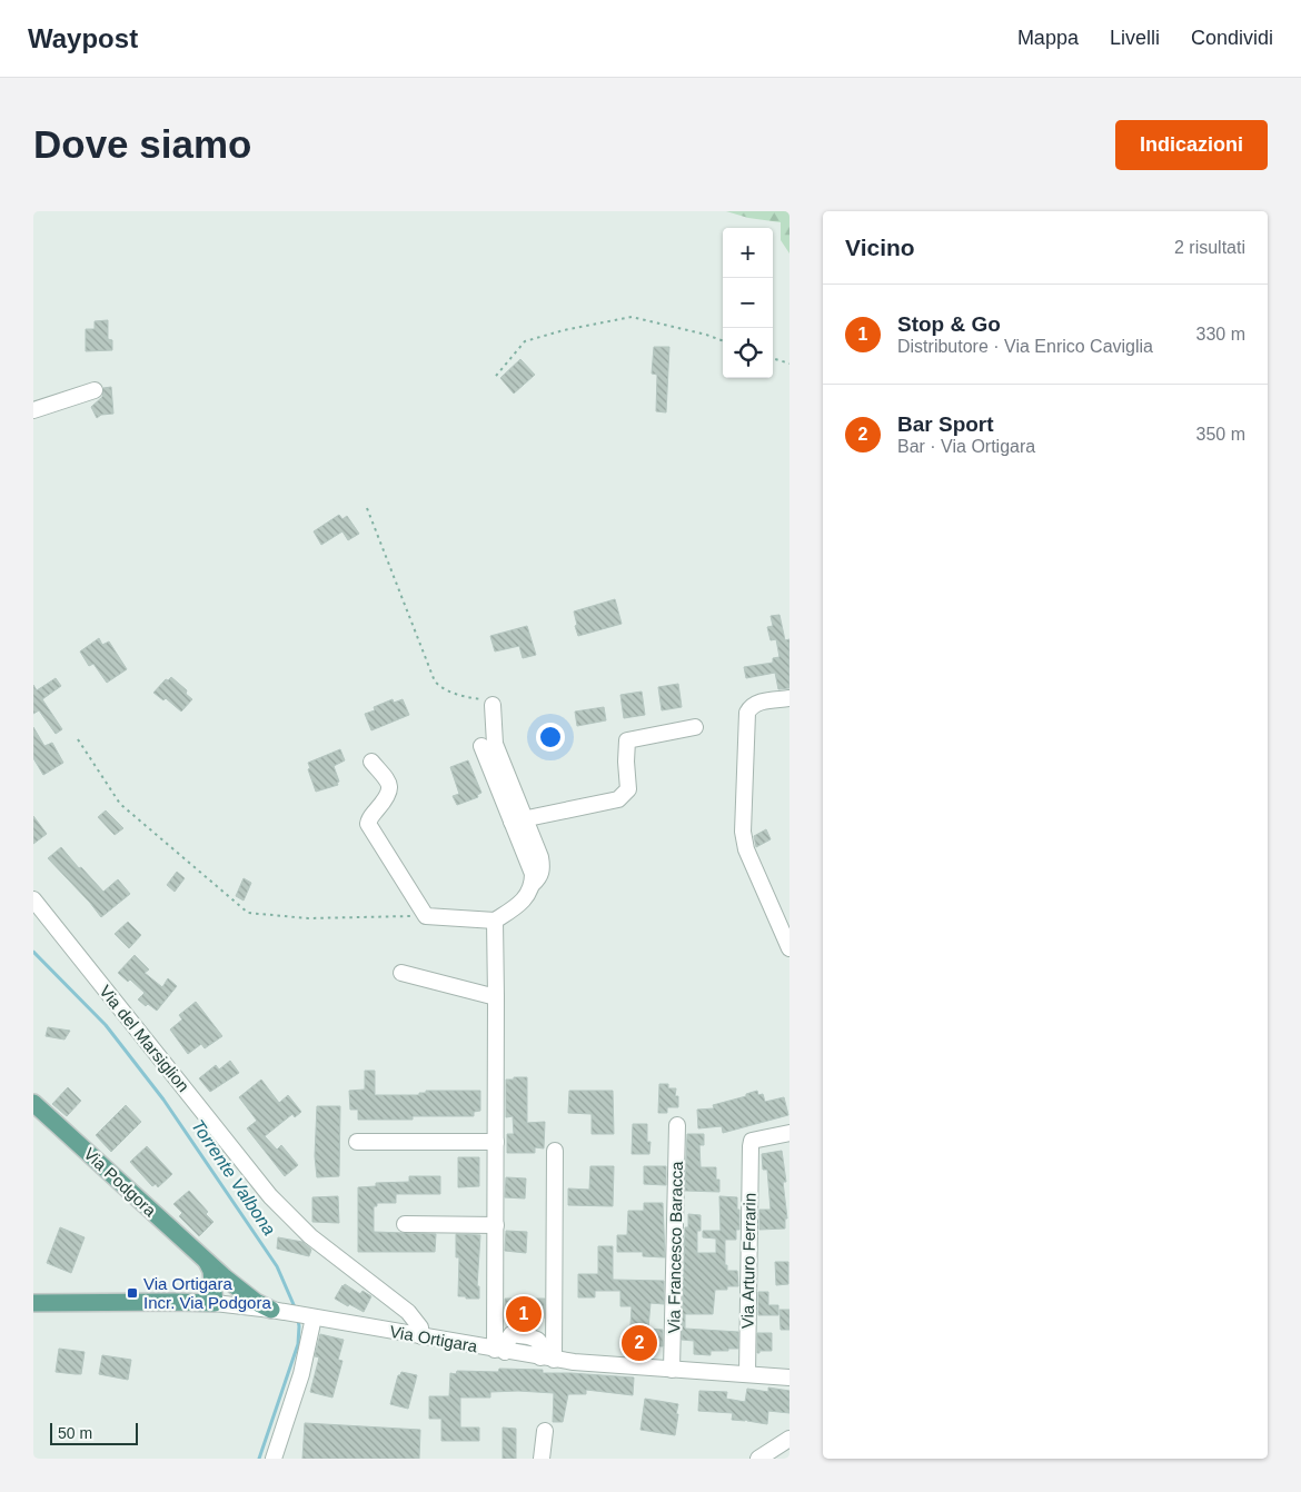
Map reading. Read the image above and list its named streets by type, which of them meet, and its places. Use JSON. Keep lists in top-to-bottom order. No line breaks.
{"streets":{"main road":["Via Podgora","Via Ortigara"],"street":["Via del Marsiglion","Via Francesco Baracca","Via Arturo Ferrarin"]},"crossings":[["Via del Marsiglion","Via Ortigara"],["Via Podgora","Via Ortigara"],["Via Francesco Baracca","Via Ortigara"],["Via Arturo Ferrarin","Via Ortigara"]],"water":["Torrente Valbona"],"places":{"transit":["Via Ortigara Incr. Via Podgora"]},"scale_bar":"50 m","page":{"header":"Waypost","nav":["Mappa","Livelli","Condividi"],"buttons":"Indicazioni","title":"Dove siamo","heading":["Vicino","2 risultati"],"map_buttons":["+","−"],"list":[{"mark":"1","name":"Stop & Go","note":"Distributore · Via Enrico Caviglia","value":"330 m"},{"mark":"2","name":"Bar Sport","note":"Bar · Via Ortigara","value":"350 m"}],"pins":["1","2"],"scale":"50 m"}}
